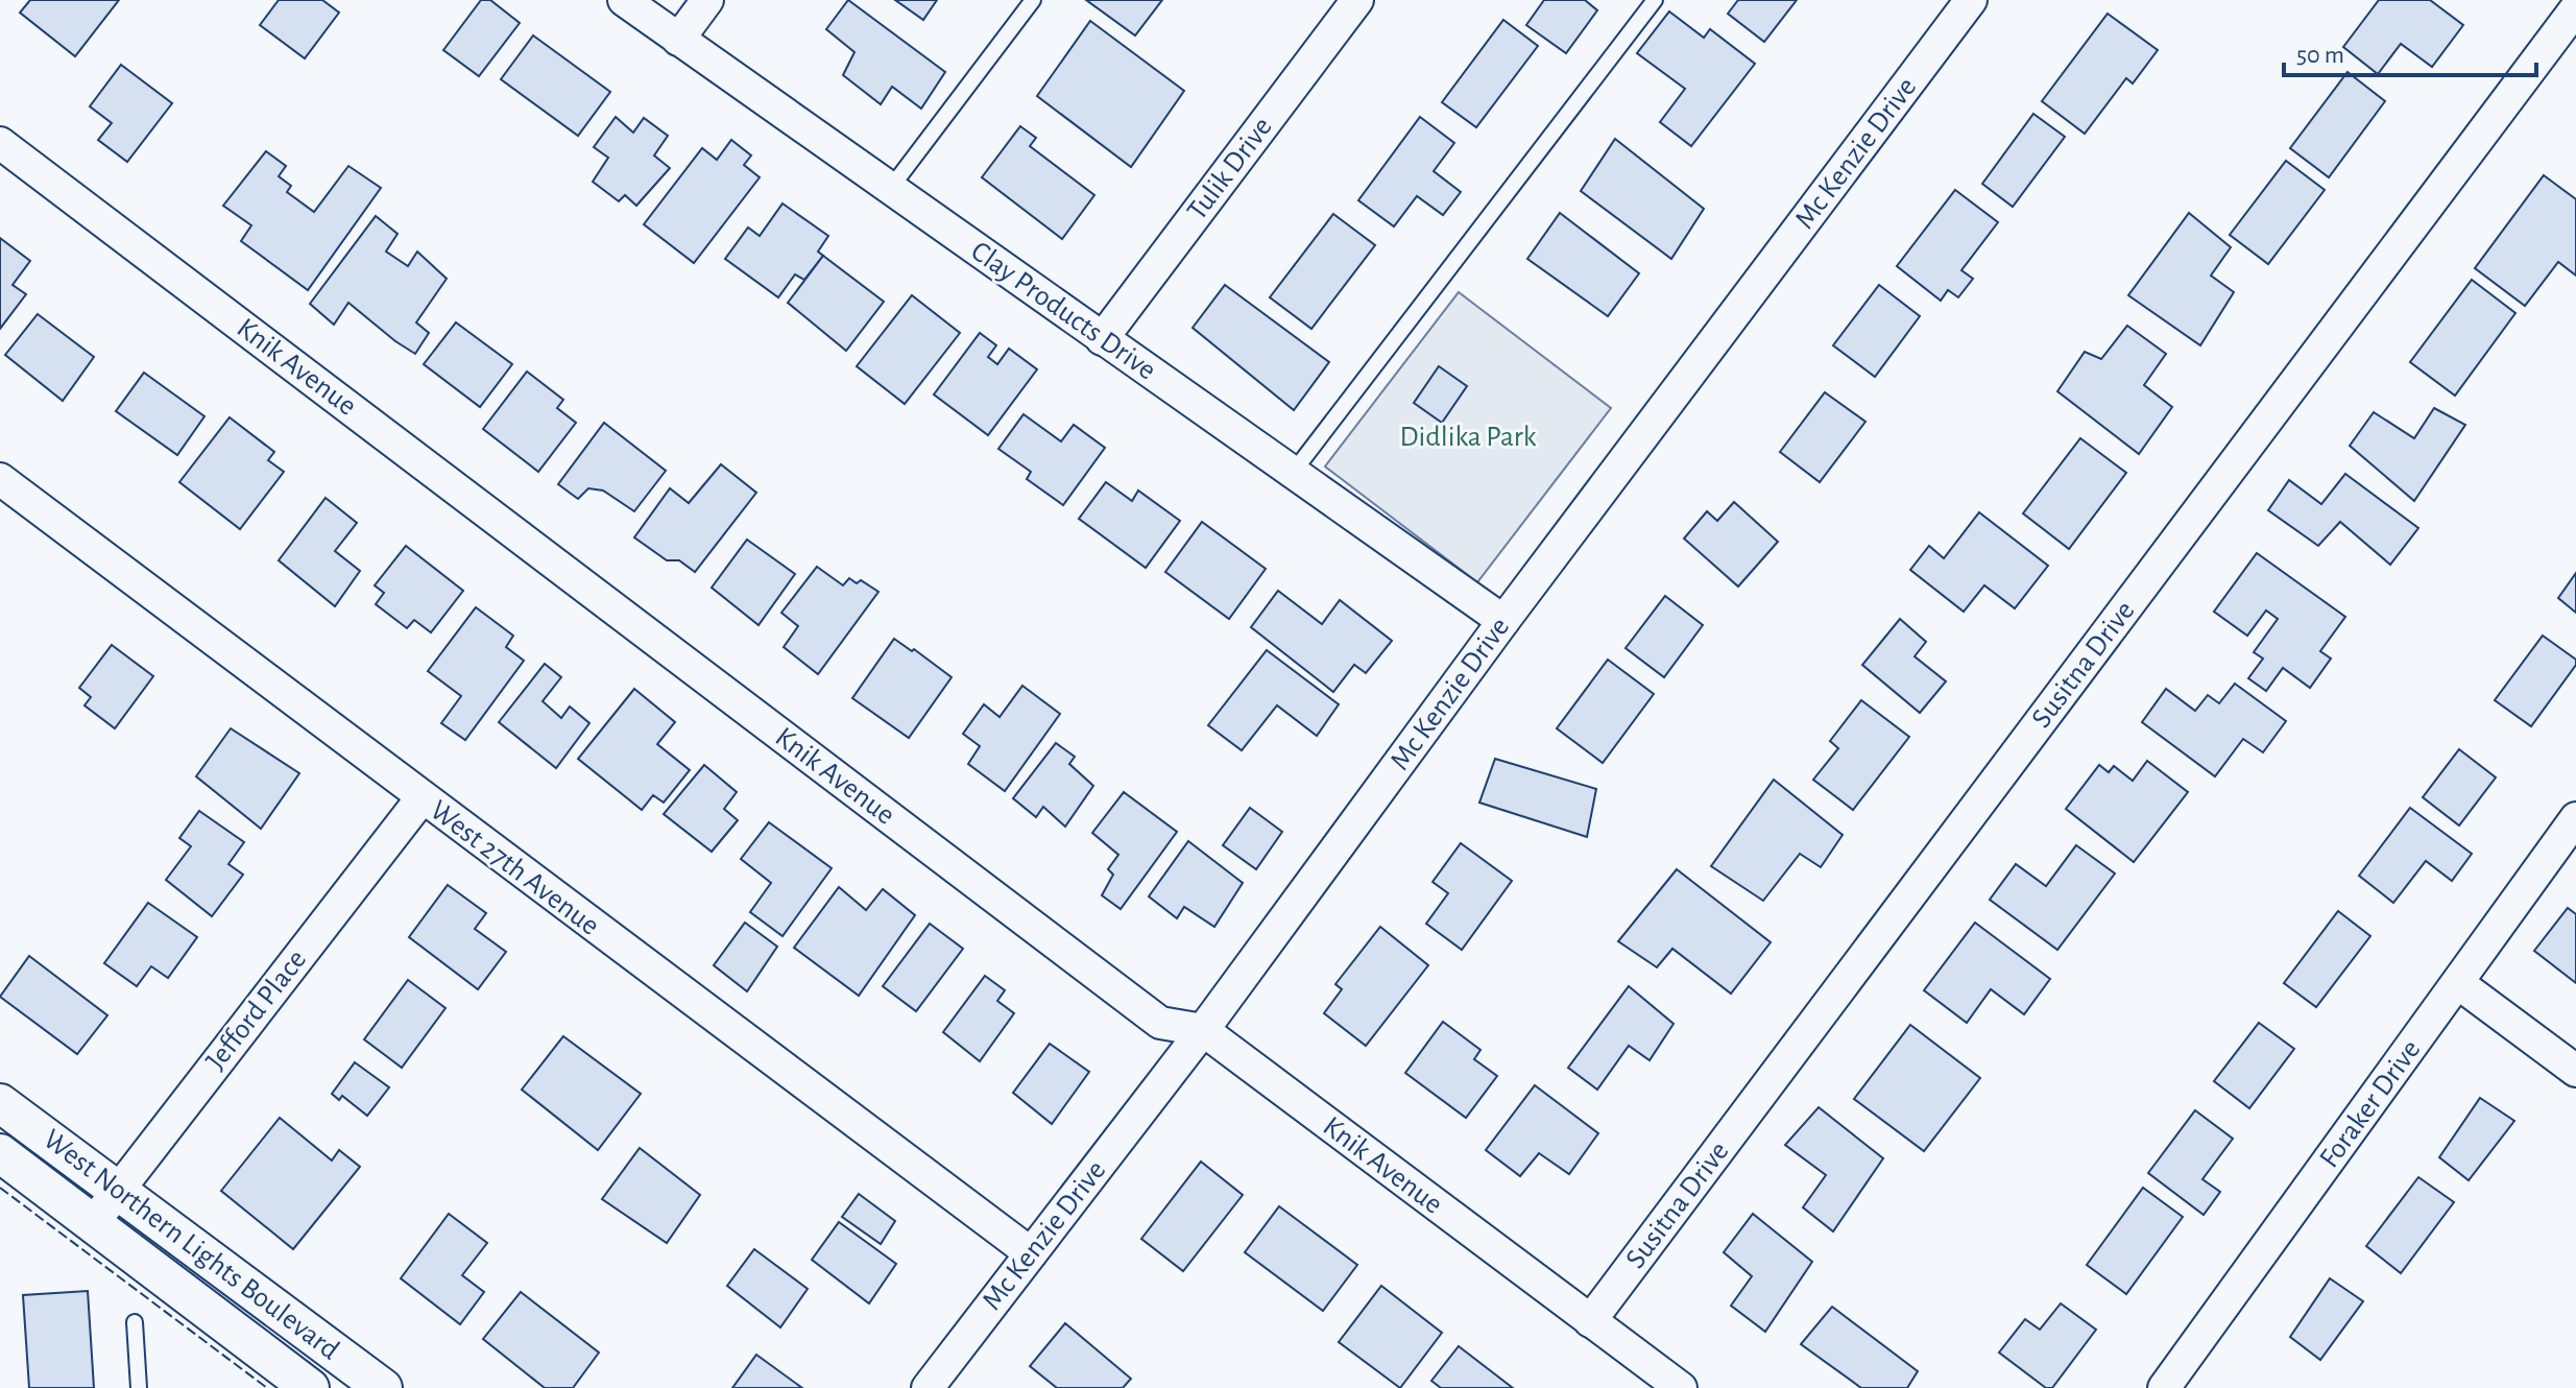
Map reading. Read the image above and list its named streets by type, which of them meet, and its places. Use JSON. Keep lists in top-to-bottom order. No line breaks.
{"streets":{"street":["Mc Kenzie Drive","Tulik Drive","Clay Products Drive","Knik Avenue","Susitna Drive","West 27th Avenue","Jefford Place","Foraker Drive","West Northern Lights Boulevard"]},"crossings":[["Mc Kenzie Drive","Clay Products Drive"],["Mc Kenzie Drive","Knik Avenue"],["Mc Kenzie Drive","West 27th Avenue"],["Tulik Drive","Clay Products Drive"],["Knik Avenue","Susitna Drive"],["West 27th Avenue","Jefford Place"],["Jefford Place","West Northern Lights Boulevard"]],"parks":["Didlika Park"],"scale_bar":"50 m"}
